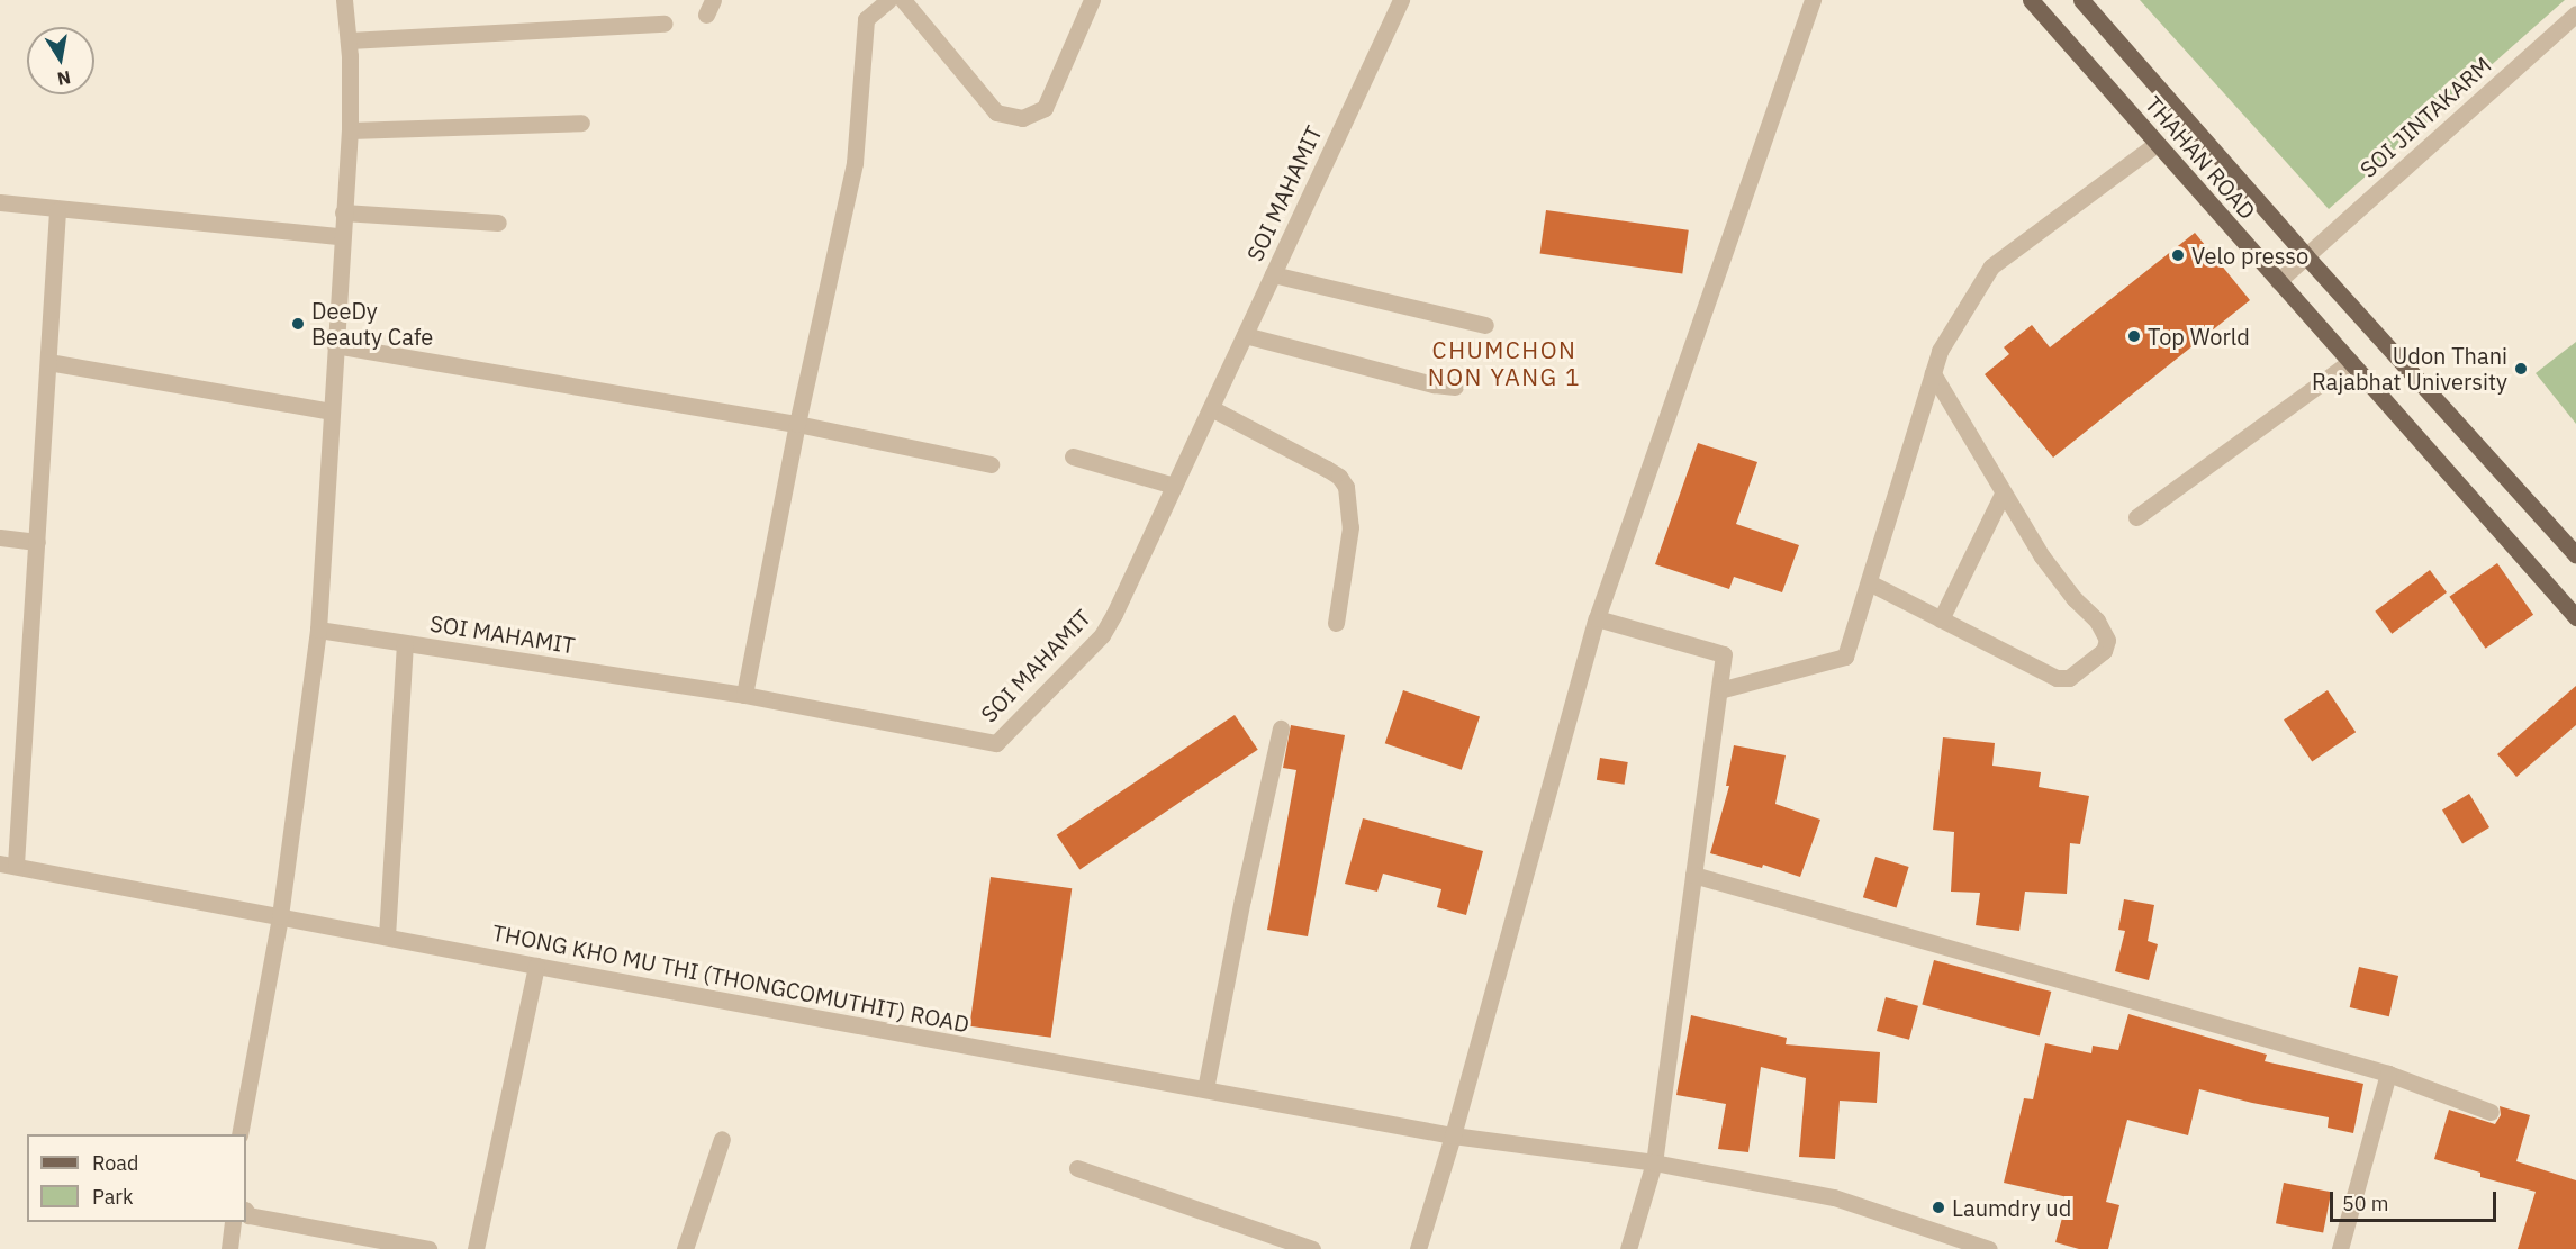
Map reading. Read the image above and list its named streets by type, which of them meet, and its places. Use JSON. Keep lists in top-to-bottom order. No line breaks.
{"streets":{"main road":["THAHAN ROAD"],"street":["SOI JINTAKARM","SOI MAHAMIT","THONG KHO MU THI (THONGCOMUTHIT) ROAD"]},"crossings":[["SOI JINTAKARM","THAHAN ROAD"]],"districts":["CHUMCHON NON YANG 1"],"places":["Velo presso","DeeDy Beauty Cafe","Top World","Udon Thani Rajabhat University","Laumdry ud"],"legend":["Road","Park"],"scale_bar":"50 m","north":"bottom"}
